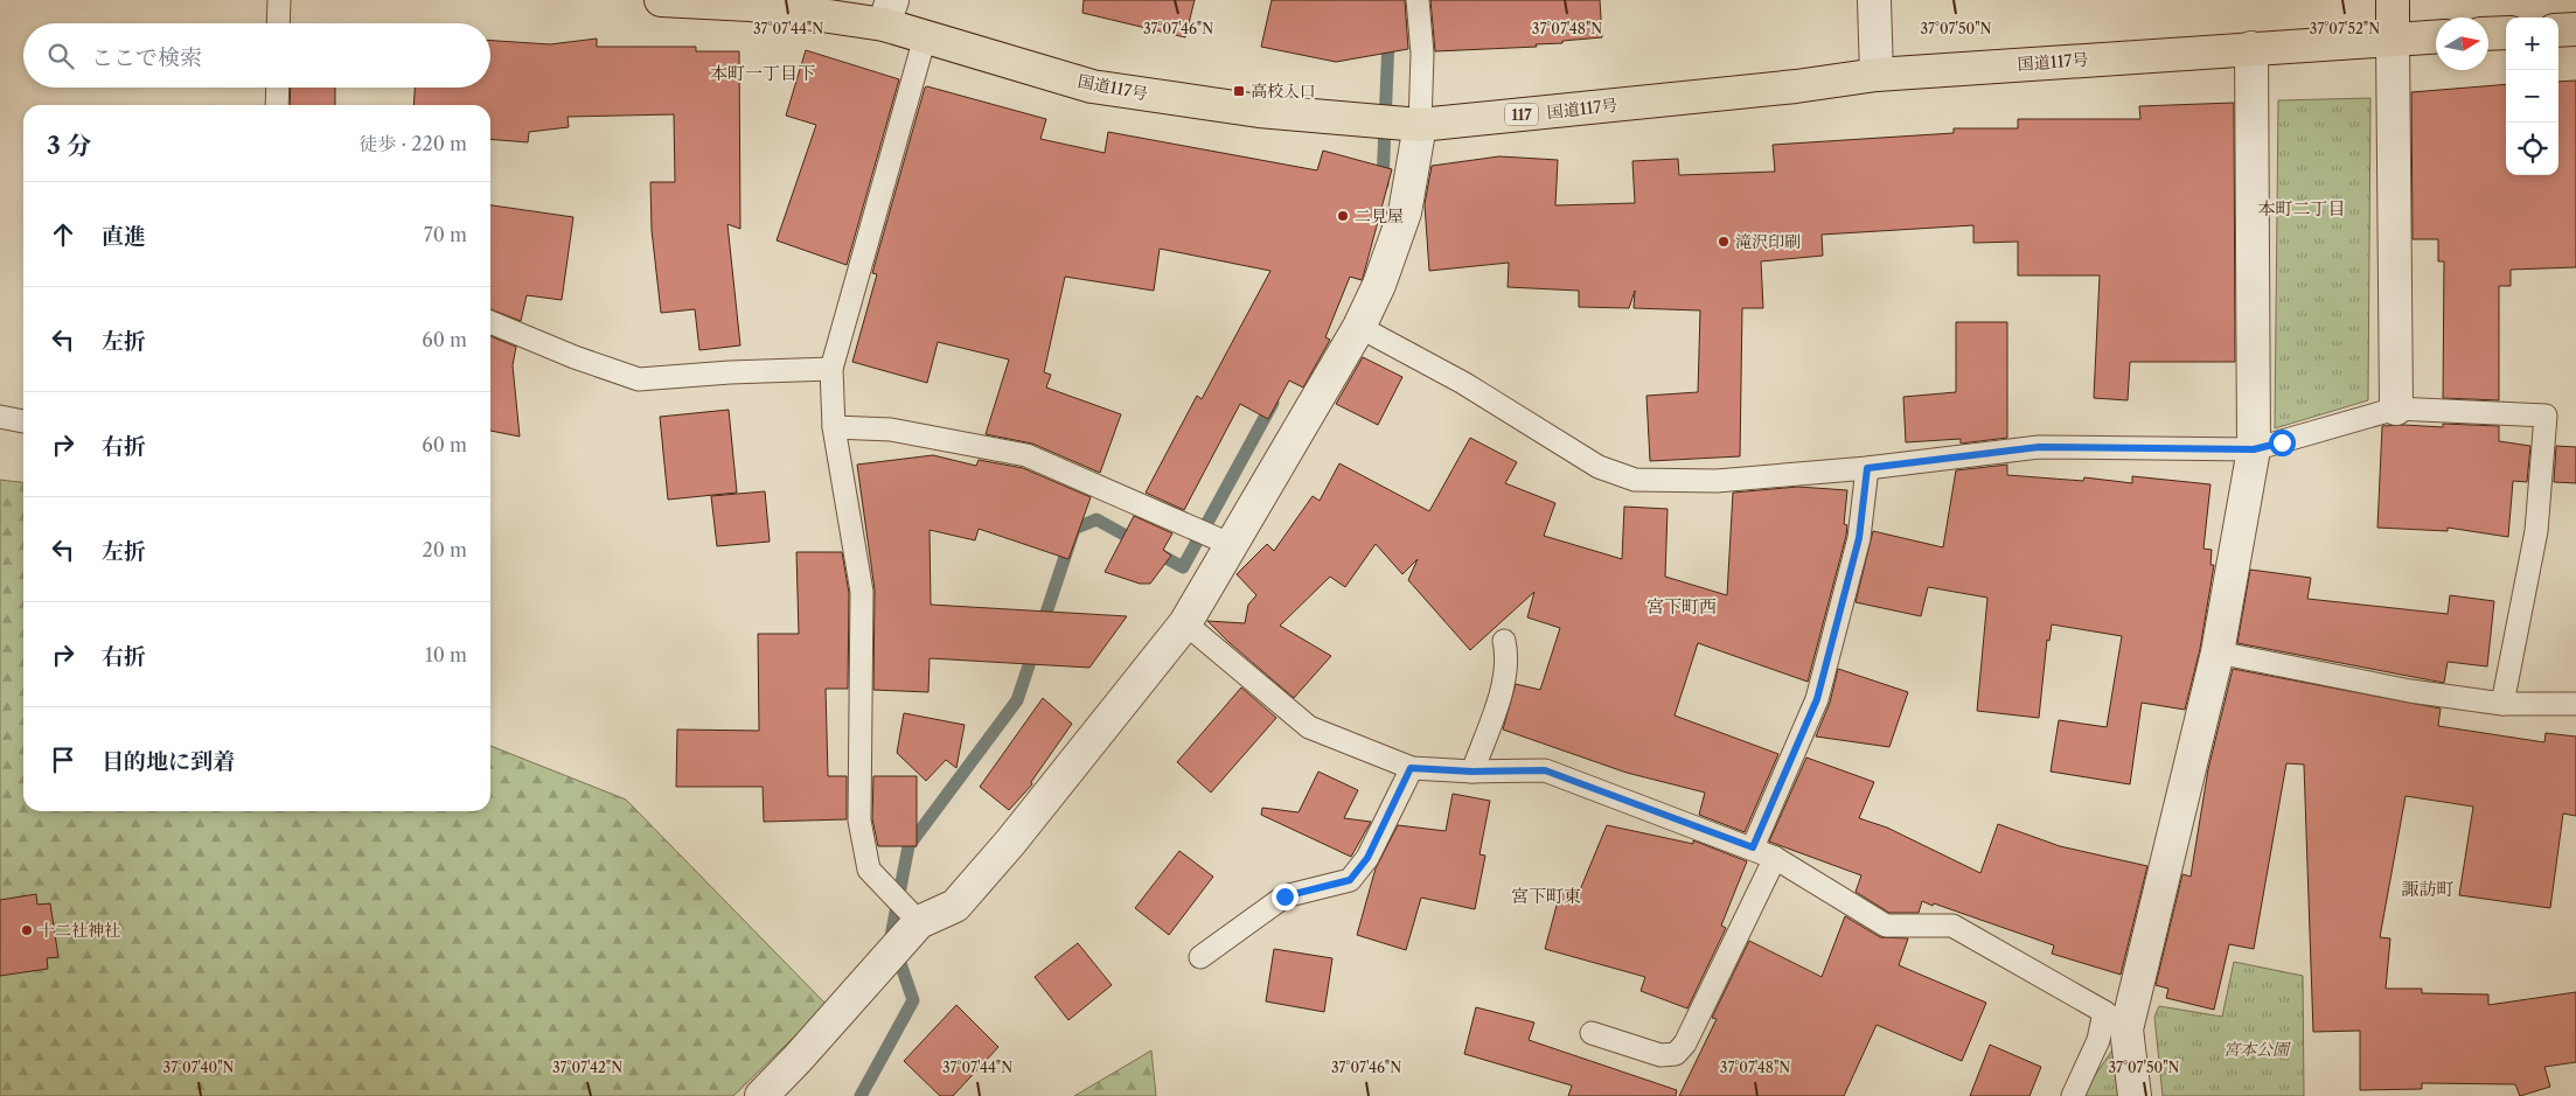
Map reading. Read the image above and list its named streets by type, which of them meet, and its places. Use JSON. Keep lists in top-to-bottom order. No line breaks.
{"streets":{"main road":["国道117号","117"]},"districts":["本町一丁目下","本町二丁目","宮下町西","諏訪町","宮下町東"],"parks":["宮本公園"],"places":{"transit":["高校入口"],"other":["二見屋","滝沢印刷","十二社神社"]},"north":"right","page":{"map_buttons":["+","−"],"search":"ここで検索","heading":["3 分","徒歩 · 220 m"],"list":[["直進","70 m"],["左折","60 m"],["右折","60 m"],["左折","20 m"],["右折","10 m"],"目的地に到着"]},"coordinates":["37°07'44\"N","37°07'46\"N","37°07'48\"N","37°07'50\"N","37°07'52\"N","37°07'40\"N","37°07'42\"N"]}
